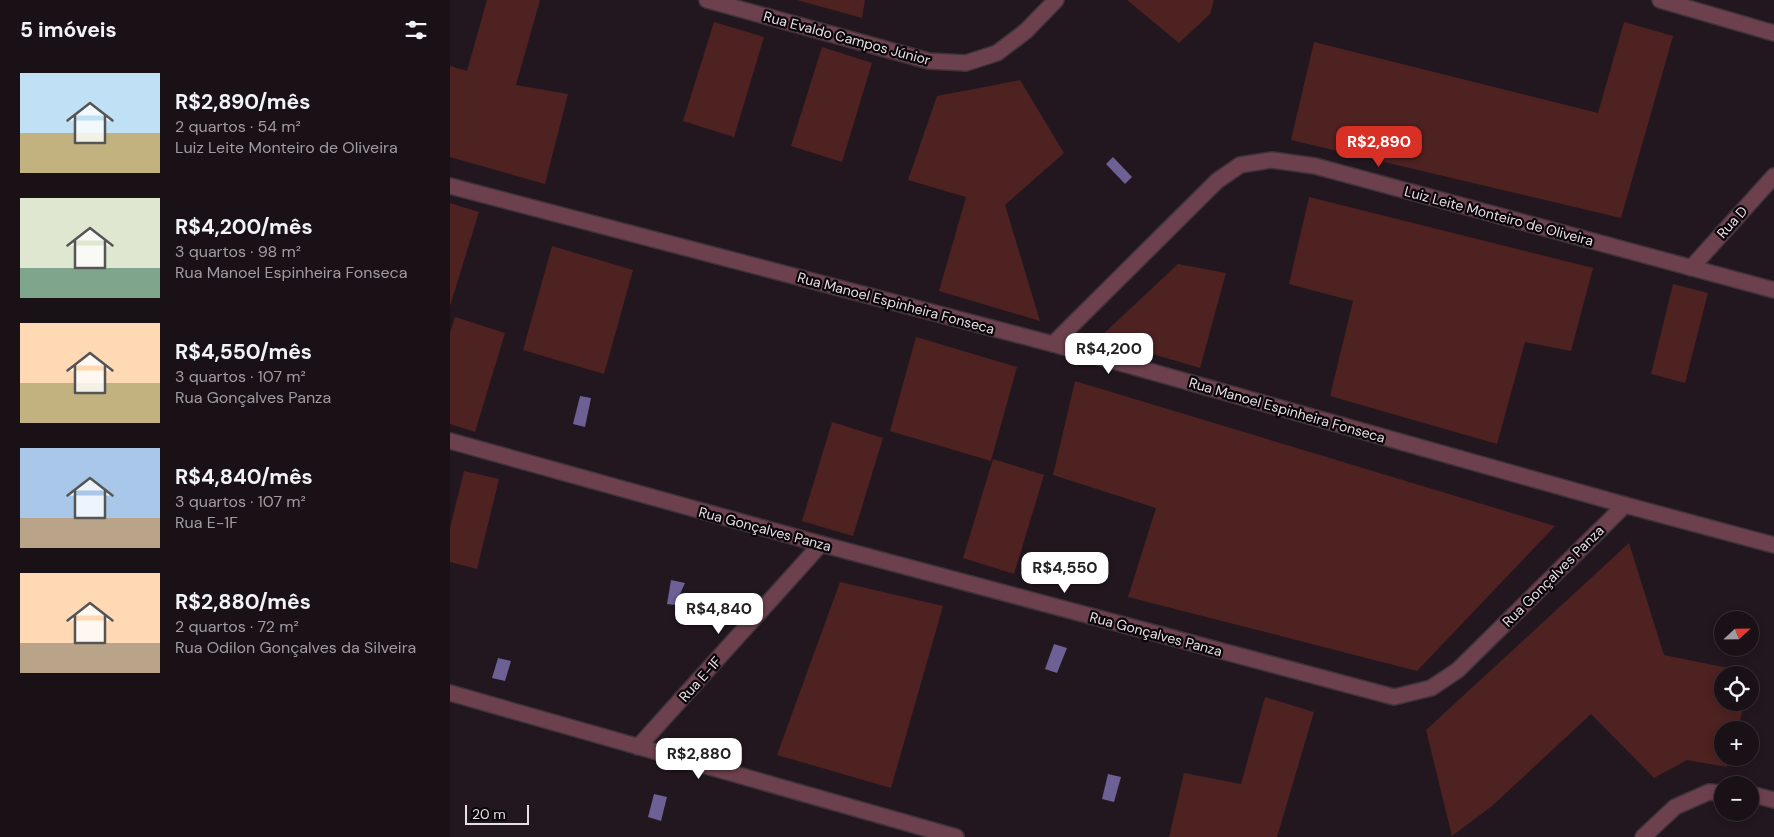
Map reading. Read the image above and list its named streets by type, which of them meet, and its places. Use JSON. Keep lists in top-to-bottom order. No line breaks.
{"streets":{"street":["Rua Evaldo Campos Júnior","Luiz Leite Monteiro de Oliveira","Rua D","Rua Manoel Espinheira Fonseca","Rua Gonçalves Panza","Rua E-1F"]},"crossings":[["Luiz Leite Monteiro de Oliveira","Rua D"],["Luiz Leite Monteiro de Oliveira","Rua Manoel Espinheira Fonseca"],["Rua Manoel Espinheira Fonseca","Rua Gonçalves Panza"],["Rua Gonçalves Panza","Rua E-1F"]],"scale_bar":"20 m","north":"right","page":{"heading":"5 imóveis","list":[{"name":"R$2,890/mês","note":"2 quartos · 54 m² · Luiz Leite Monteiro de Oliveira"},{"name":"R$4,200/mês","note":"3 quartos · 98 m² · Rua Manoel Espinheira Fonseca"},{"name":"R$4,550/mês","note":"3 quartos · 107 m² · Rua Gonçalves Panza"},{"name":"R$4,840/mês","note":"3 quartos · 107 m² · Rua E-1F"},{"name":"R$2,880/mês","note":"2 quartos · 72 m² · Rua Odilon Gonçalves da Silveira"}],"price":["R$2,890","R$4,200","R$4,550","R$4,840","R$2,880"],"map_buttons":["+","−"],"scale":"20 m"}}
